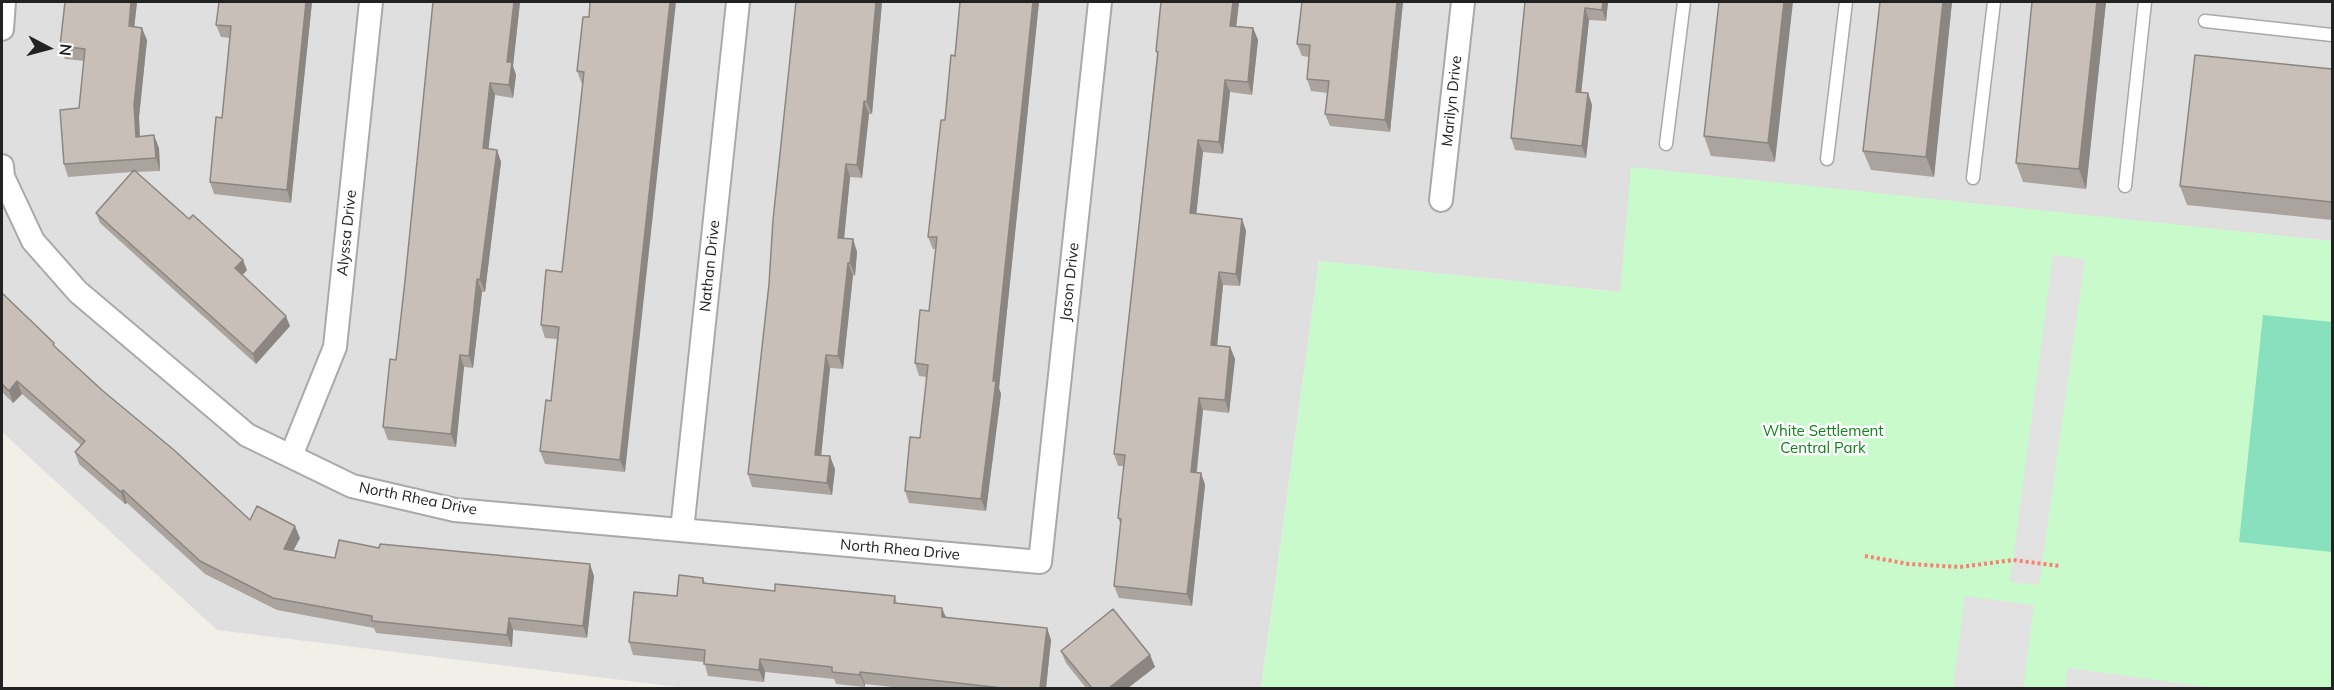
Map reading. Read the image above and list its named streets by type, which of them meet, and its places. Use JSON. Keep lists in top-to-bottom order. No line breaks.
{"streets":{"street":["Marilyn Drive","Alyssa Drive","Nathan Drive","Jason Drive","North Rhea Drive"]},"crossings":[["Alyssa Drive","North Rhea Drive"],["Nathan Drive","North Rhea Drive"],["Jason Drive","North Rhea Drive"]],"parks":["White Settlement Central Park"],"north":"right"}
